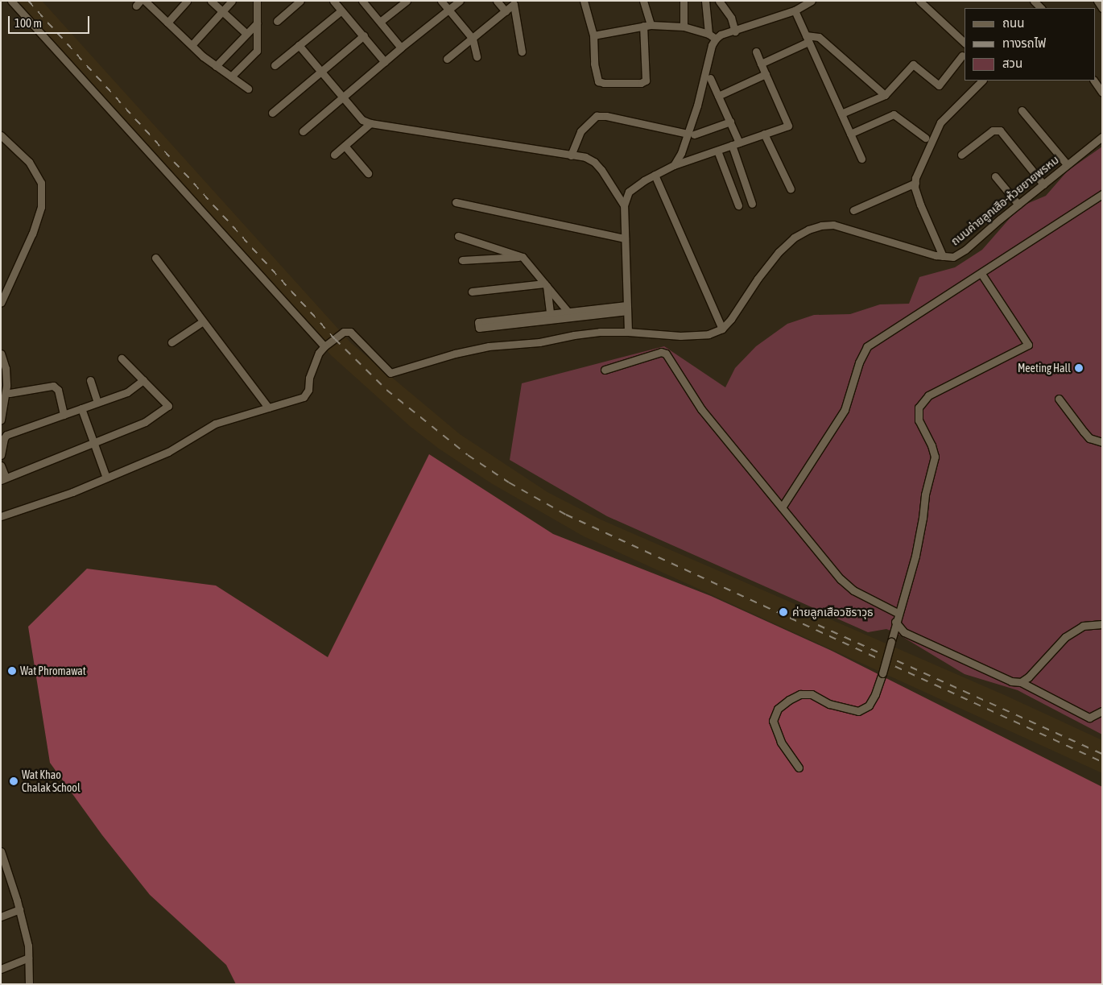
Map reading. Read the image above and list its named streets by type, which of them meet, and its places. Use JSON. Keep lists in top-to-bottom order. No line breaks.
{"streets":{"street":["ถนนค่ายลูกเสึอ-ห้วยยายพรหม"]},"places":["Meeting Hall","ค่ายลูกเสือวชิราวุธ","Wat Phromawat","Wat Khao Chalak School"],"legend":["ถนน","ทางรถไฟ","สวน"],"scale_bar":"100 m"}
